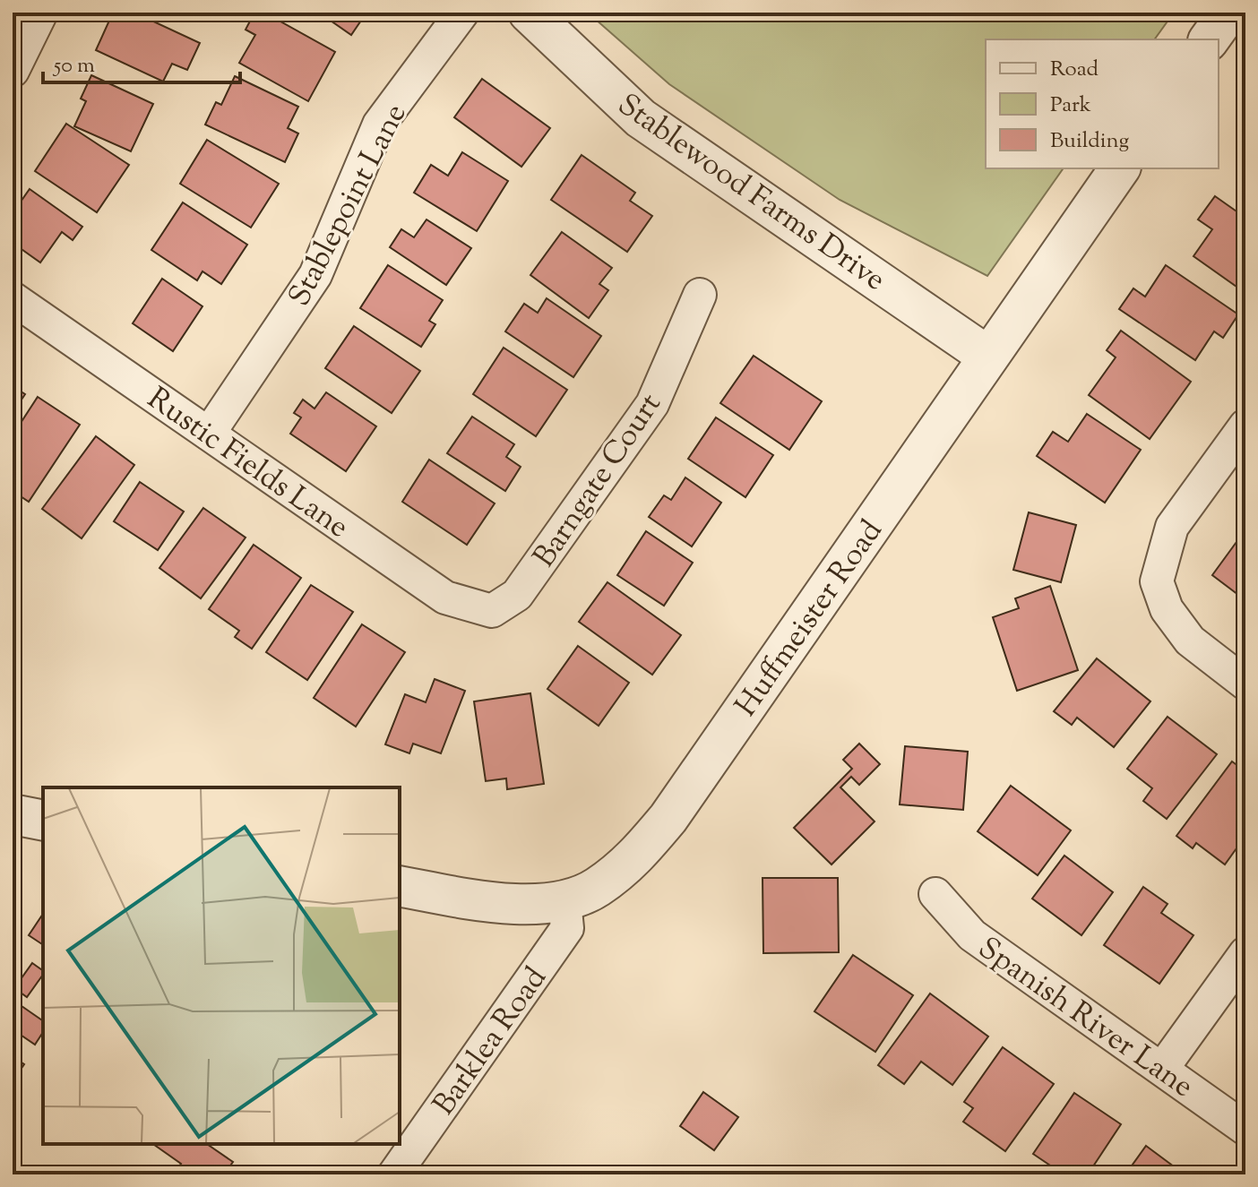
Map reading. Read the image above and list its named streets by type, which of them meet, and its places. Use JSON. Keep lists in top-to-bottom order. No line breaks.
{"streets":{"street":["Stablewood Farms Drive","Stablepoint Lane","Rustic Fields Lane","Barngate Court","Huffmeister Road","Spanish River Lane","Barklea Road"]},"crossings":[["Stablewood Farms Drive","Huffmeister Road"],["Stablepoint Lane","Rustic Fields Lane"],["Rustic Fields Lane","Barngate Court"],["Huffmeister Road","Barklea Road"]],"legend":["Road","Park","Building"],"scale_bar":"50 m"}
